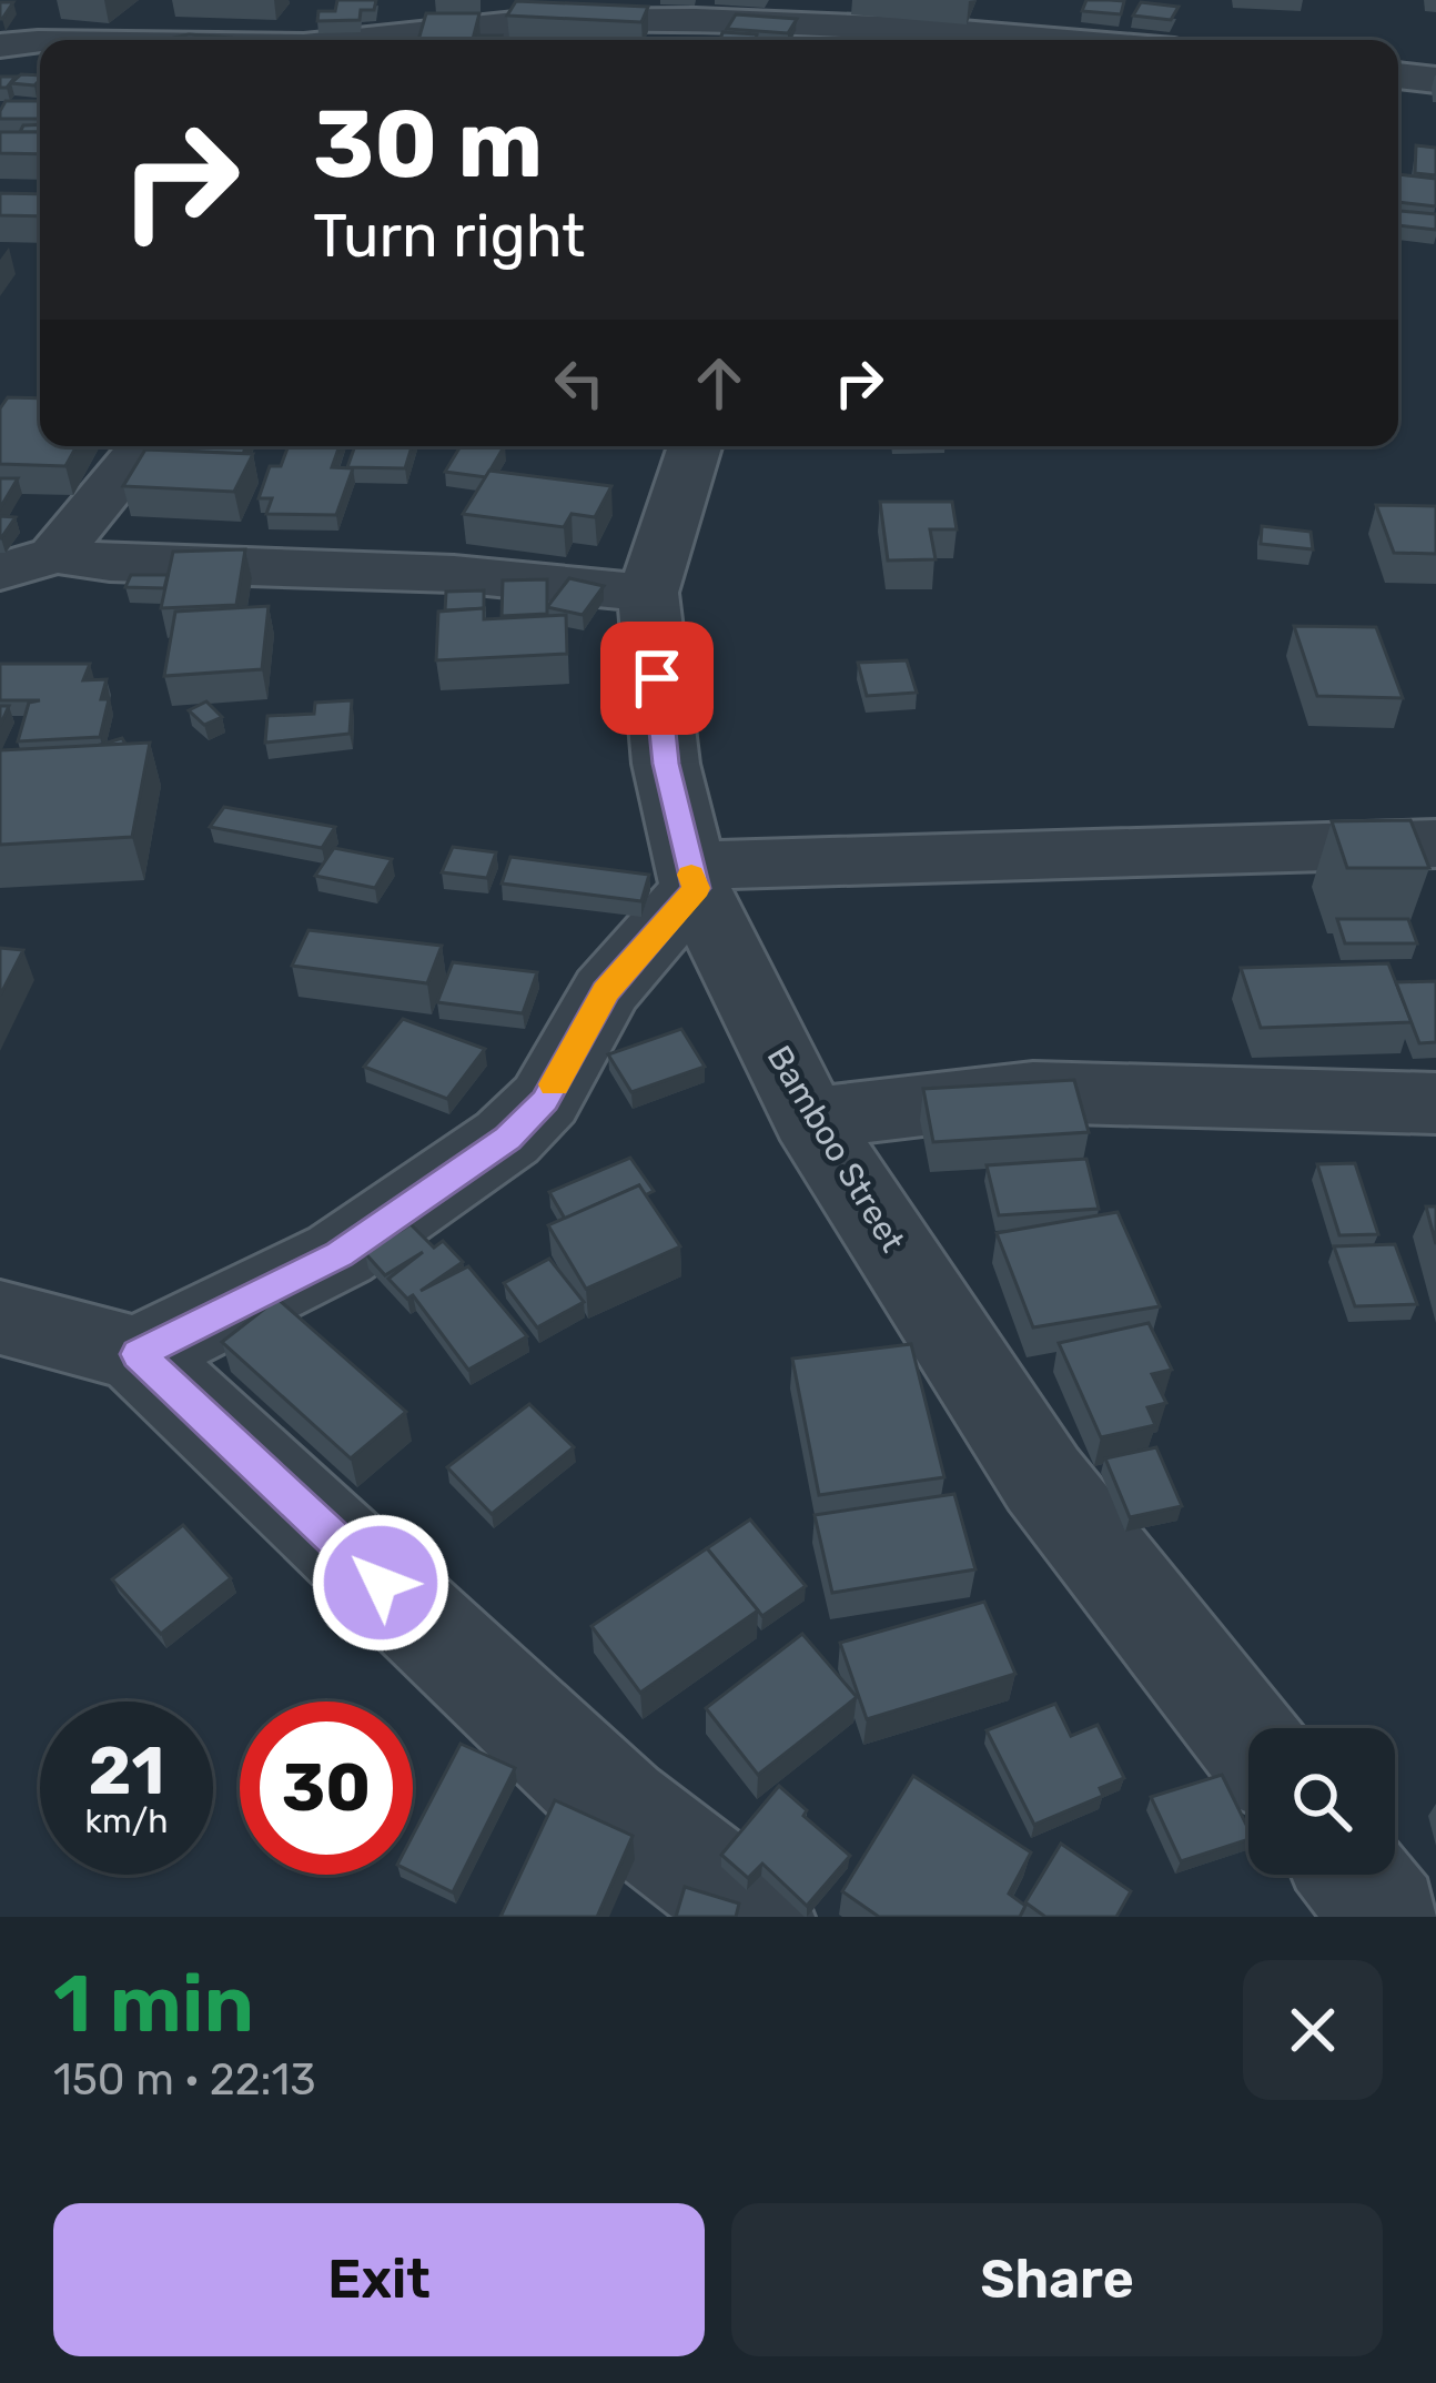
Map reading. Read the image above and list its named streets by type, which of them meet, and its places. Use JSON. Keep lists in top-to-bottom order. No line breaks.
{"streets":{"street":["Bamboo Street"]},"page":{"turn":["30 m","Turn right"],"speed":"21 km/h","limit":"30","heading":["1 min","150 m · 22:13"],"buttons":["Exit","Share"]}}
